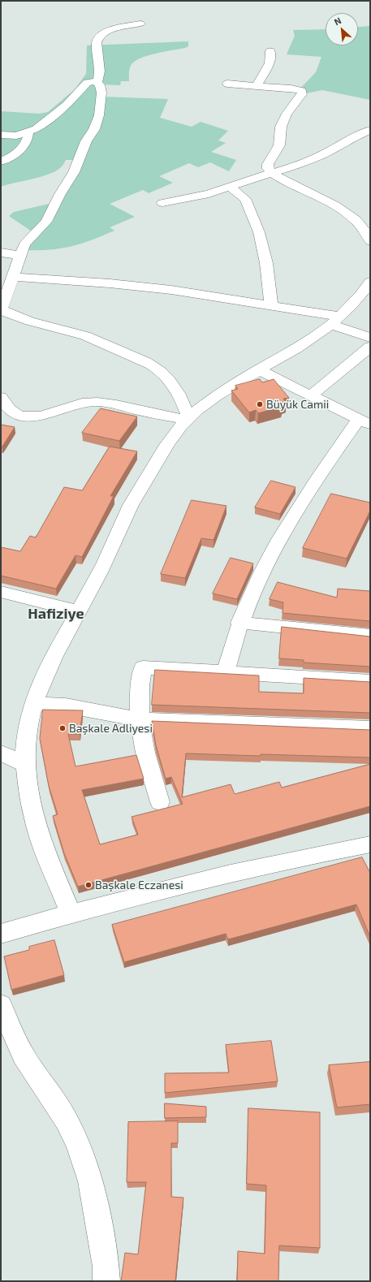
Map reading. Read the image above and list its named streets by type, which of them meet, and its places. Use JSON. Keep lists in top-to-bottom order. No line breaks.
{"districts":["Hafiziye"],"places":["Büyük Camii","Başkale Adliyesi","Başkale Eczanesi"],"north":"top left"}
